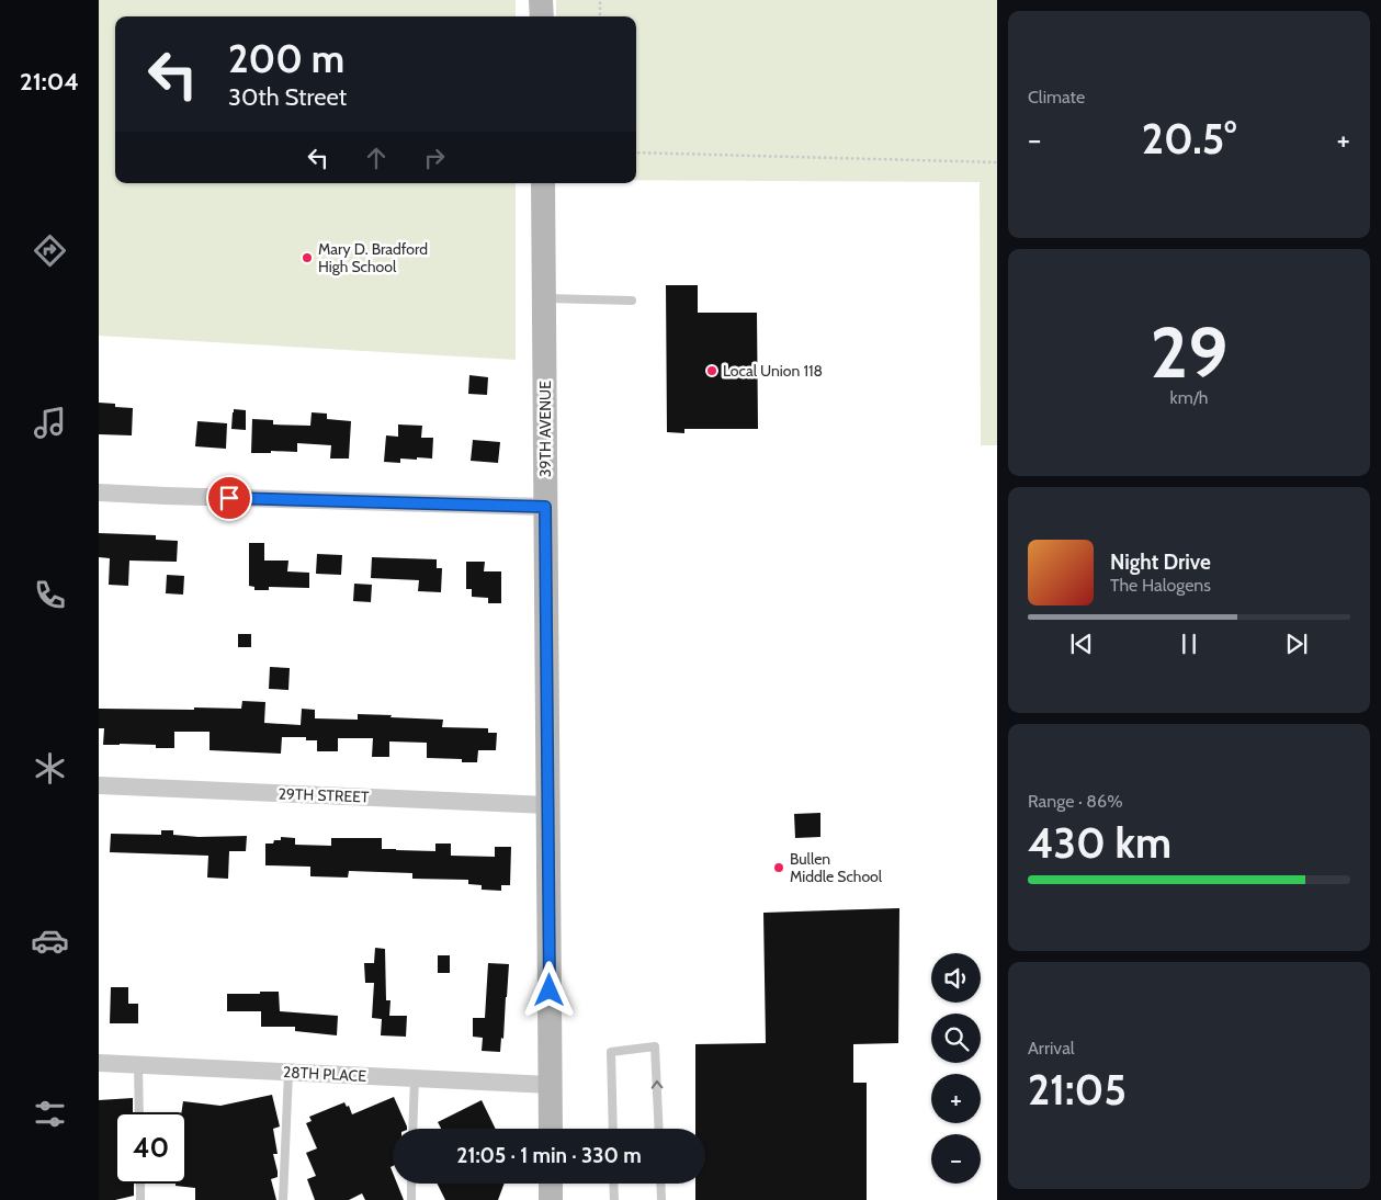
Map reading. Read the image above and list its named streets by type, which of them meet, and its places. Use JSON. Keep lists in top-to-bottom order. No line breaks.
{"streets":{"street":["39TH AVENUE","29TH STREET","28TH PLACE"]},"crossings":[["39TH AVENUE","29TH STREET"],["39TH AVENUE","28TH PLACE"]],"places":["Mary D. Bradford High School","Local Union 118","Bullen Middle School"],"page":{"tabs":"21:04","tile":["Climate",["29","km/h"],["Range · 86%","430 km"],["Arrival","21:05"]],"turn":["200 m","30th Street"],"heat":["−","20.5°","+"],"song":["Night Drive","The Halogens"],"map_buttons":["+","−"],"limit":"40","trip":"21:05 · 1 min · 330 m"}}
